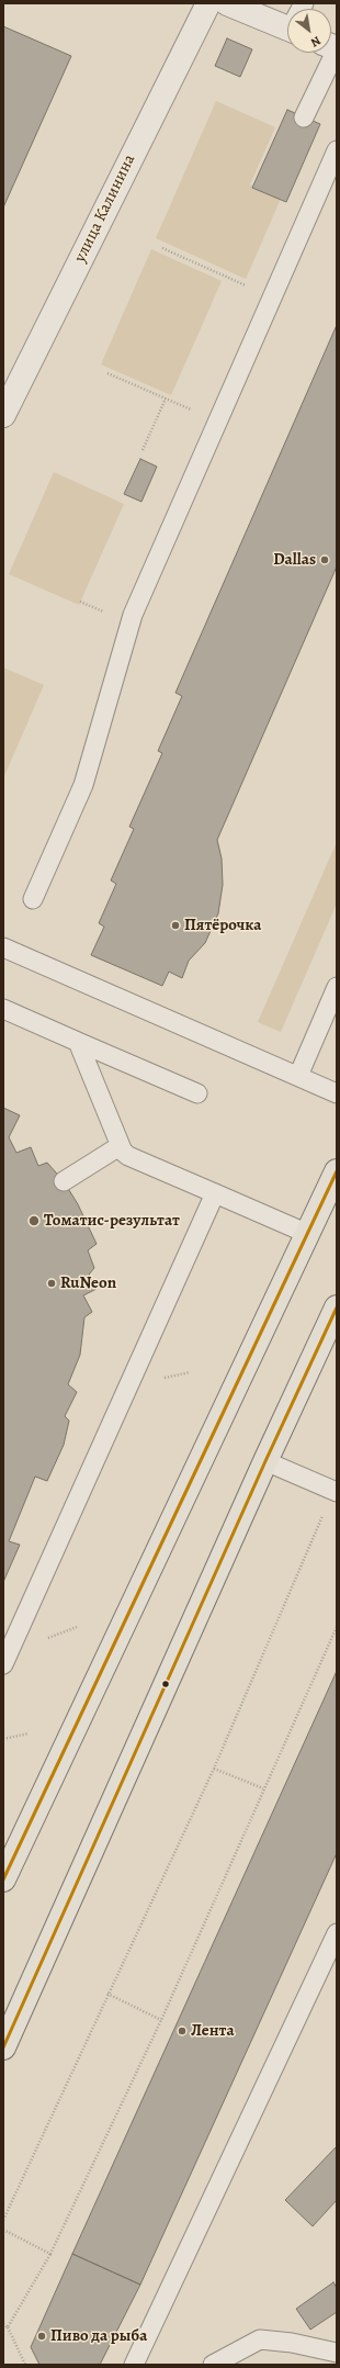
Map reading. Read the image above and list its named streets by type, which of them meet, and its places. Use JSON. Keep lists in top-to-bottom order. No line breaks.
{"streets":{"street":["улица Калинина"]},"places":["Dallas","Пятёрочка","Томатис-результат","RuNeon","Лента","Пиво да рыба"],"north":"bottom right"}
